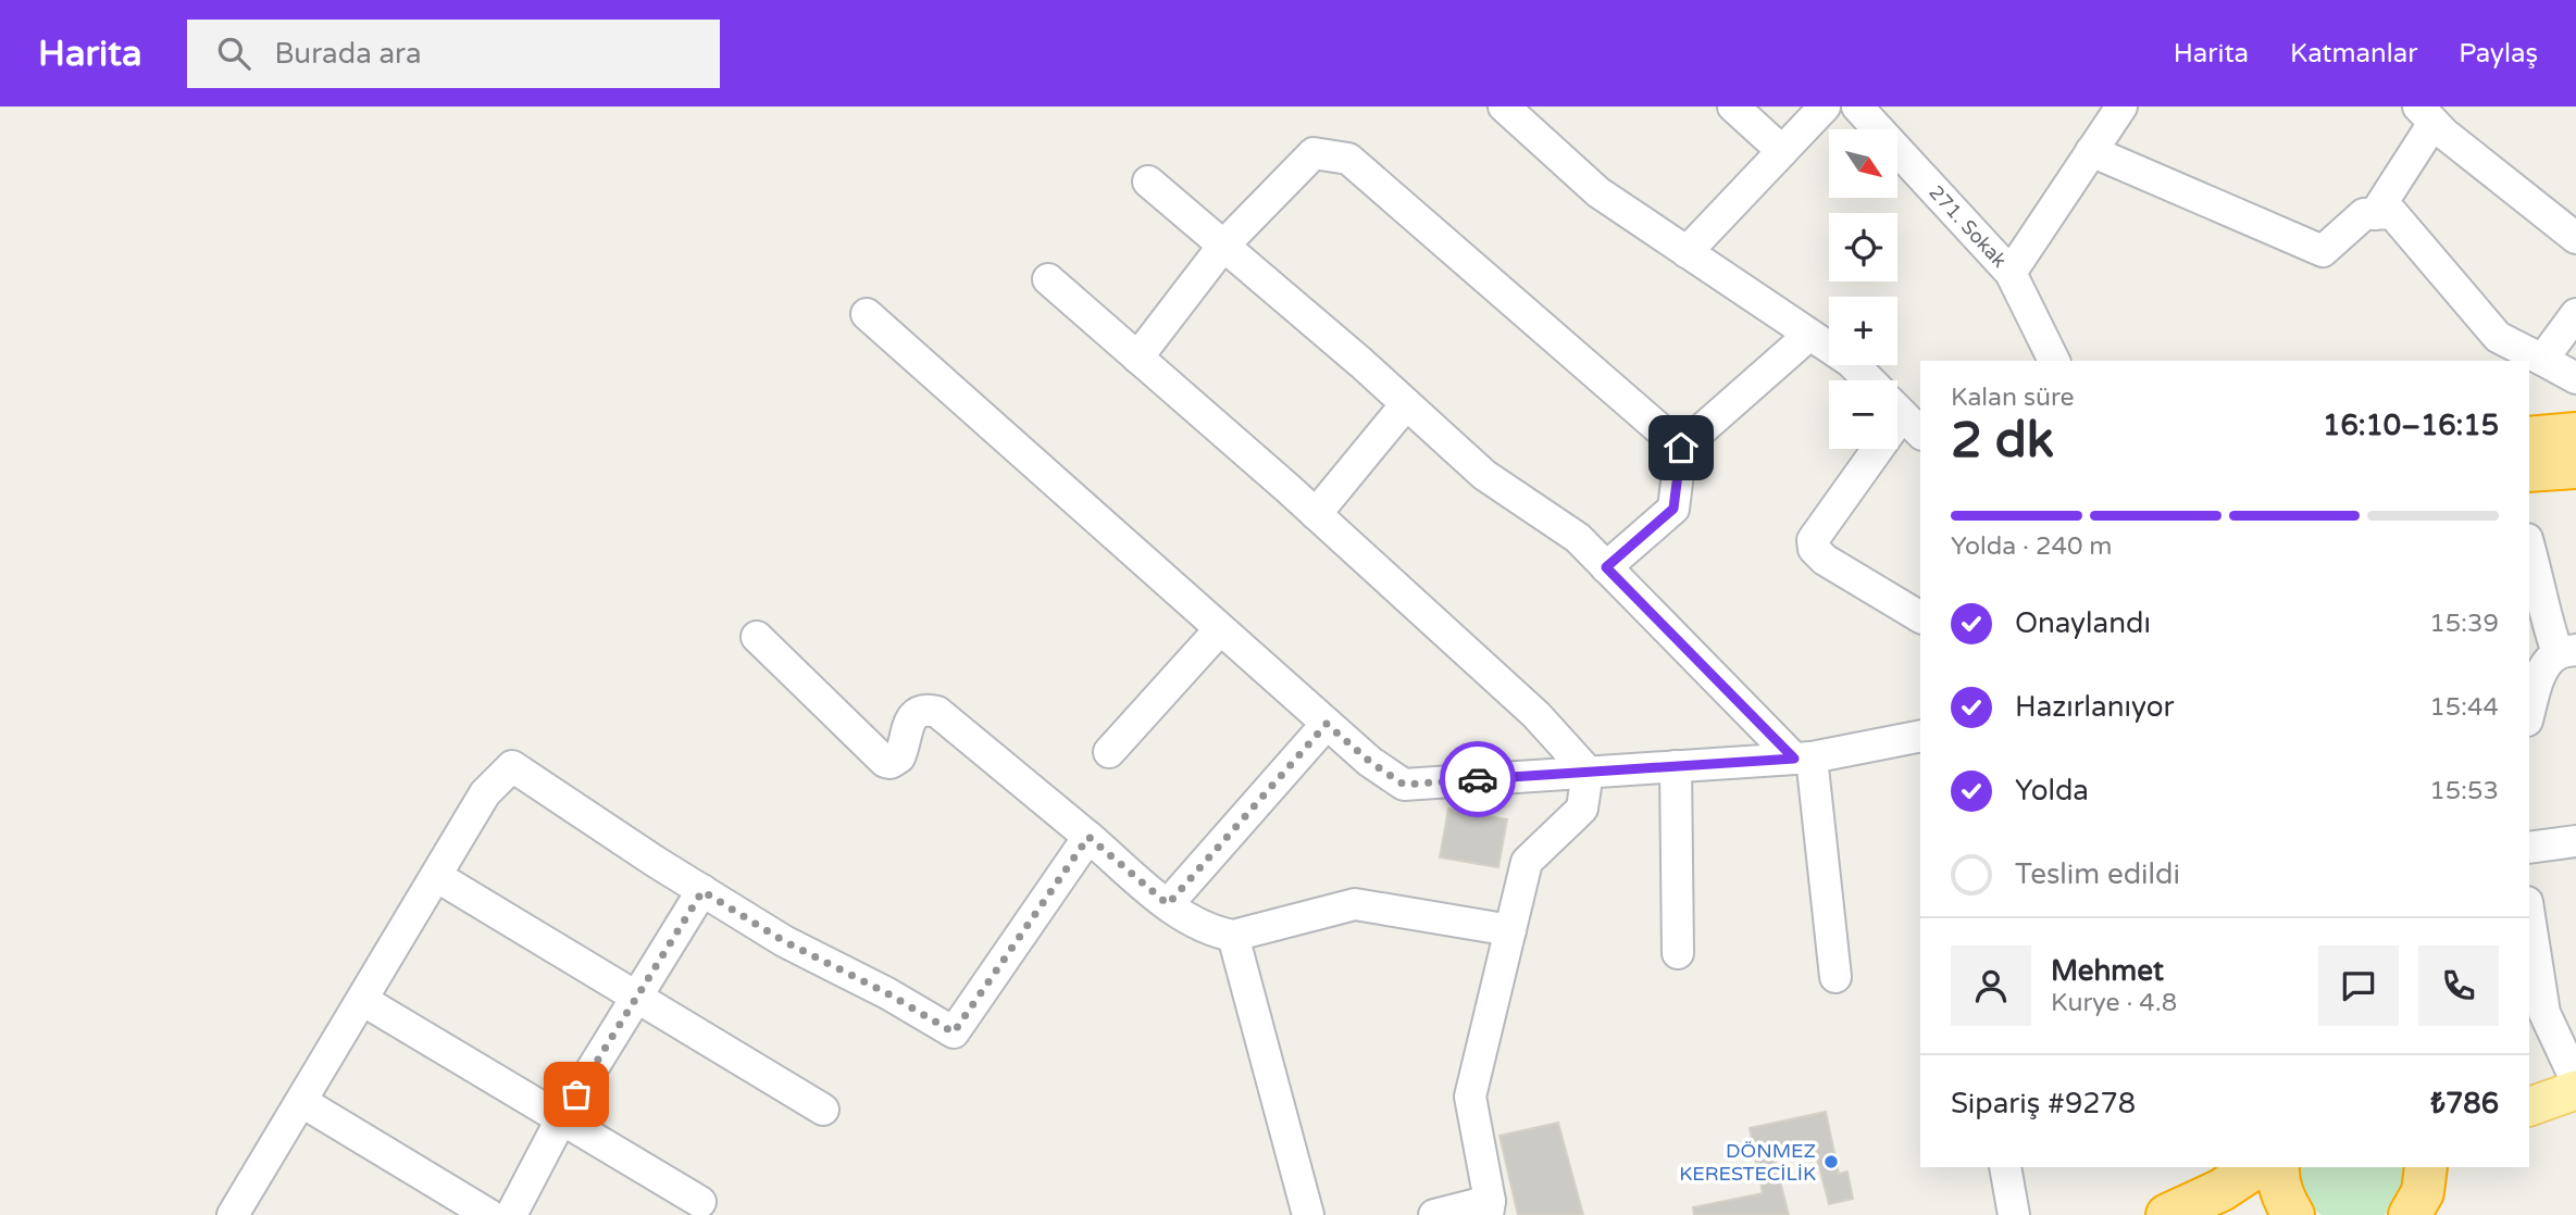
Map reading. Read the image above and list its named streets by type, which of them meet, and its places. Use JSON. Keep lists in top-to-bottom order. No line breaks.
{"streets":{"street":["271. Sokak"]},"places":["DÖNMEZ KERESTECİLİK"],"north":"bottom right","page":{"header":"Harita","search":"Burada ara","nav":["Harita","Katmanlar","Paylaş"],"map_buttons":["+","−"],"heading":["2 dk","Kalan süre","16:10–16:15"],"panel":["Mehmet","Kurye · 4.8","Sipariş #9278","₺786"],"bar":"Yolda · 240 m","list":[["Onaylandı","15:39"],["Hazırlanıyor","15:44"],["Yolda","15:53"],"Teslim edildi"]}}
